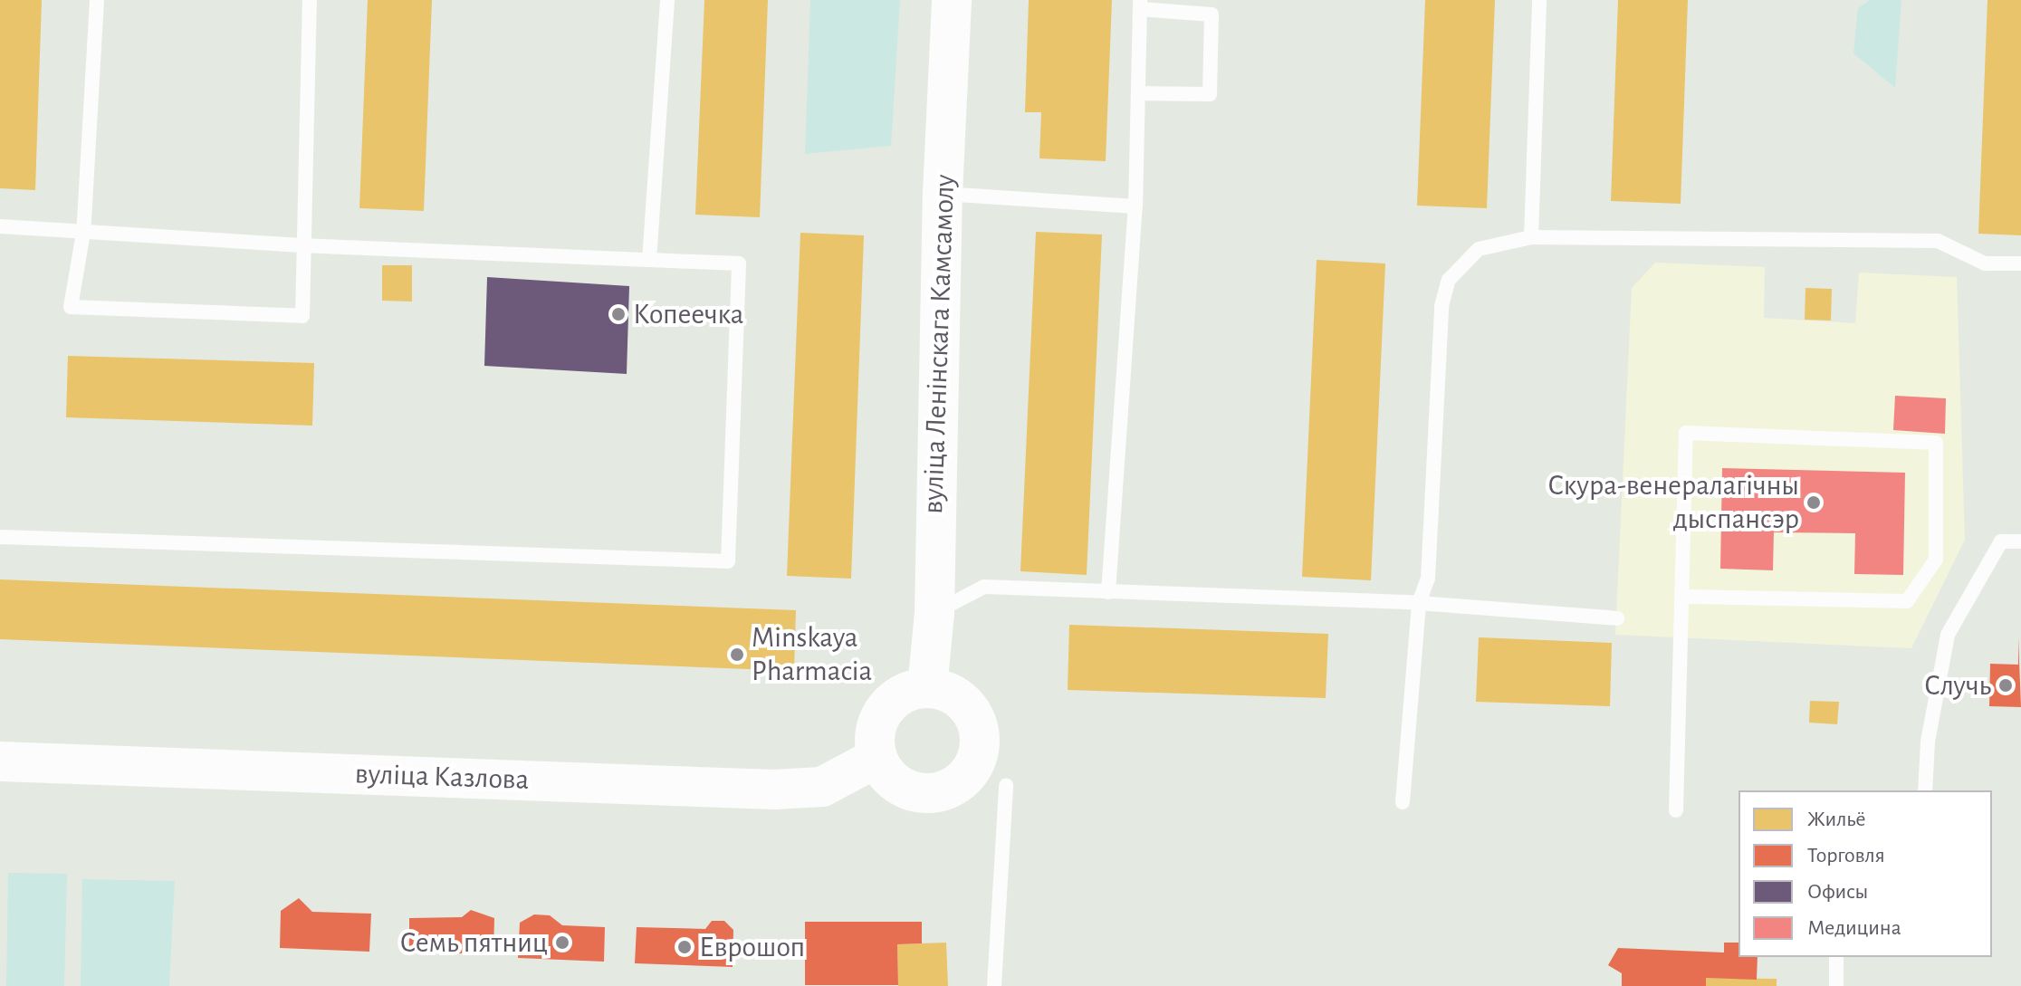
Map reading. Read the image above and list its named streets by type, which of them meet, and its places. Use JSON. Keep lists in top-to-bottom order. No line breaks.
{"streets":{"main road":["вуліца Ленінскага Камсамолу","вуліца Казлова"]},"crossings":[["вуліца Ленінскага Камсамолу","вуліца Казлова"]],"places":["Копеечка","Скура-венералагічны дыспансэр","Minskaya Pharmacia","Случь","Семь пятниц","Еврошоп"],"legend":["Жильё","Торговля","Офисы","Медицина"]}
